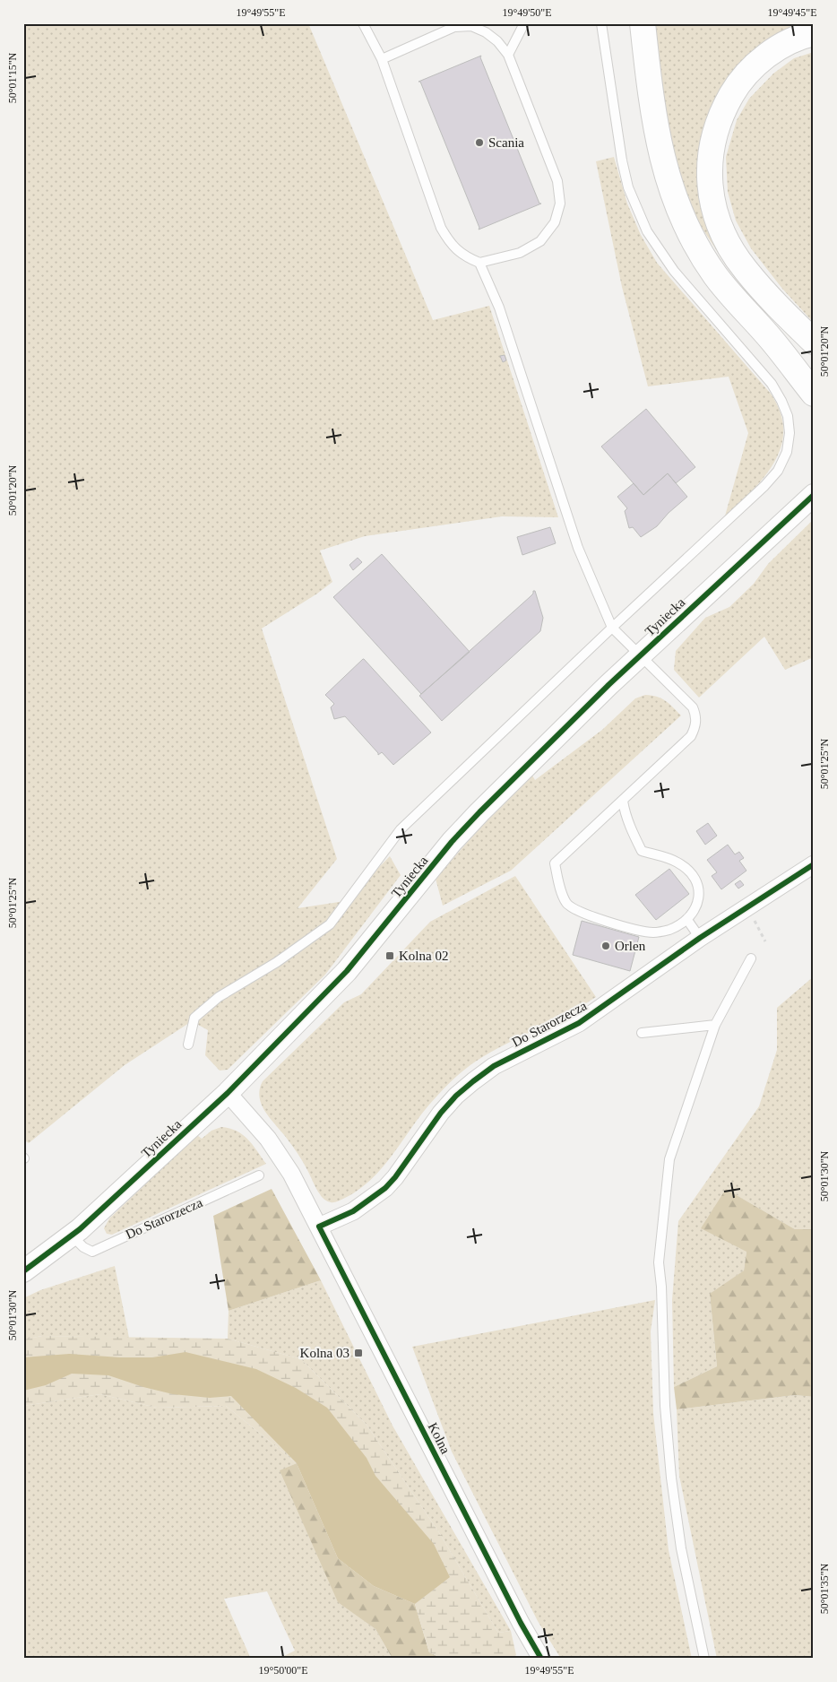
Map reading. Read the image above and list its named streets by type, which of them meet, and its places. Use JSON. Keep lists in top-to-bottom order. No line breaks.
{"streets":{"street":["Tyniecka","Do Starorzecza","Kolna"]},"crossings":[["Tyniecka","Do Starorzecza"],["Do Starorzecza","Kolna"]],"places":{"other":["Scania","Orlen"],"transit":["Kolna 02","Kolna 03"]},"coordinates":["19°49'55\"E","19°49'50\"E","19°49'45\"E","50°01'15\"N","50°01'20\"N","50°01'25\"N","50°01'30\"N","50°01'35\"N","19°50'00\"E"]}
